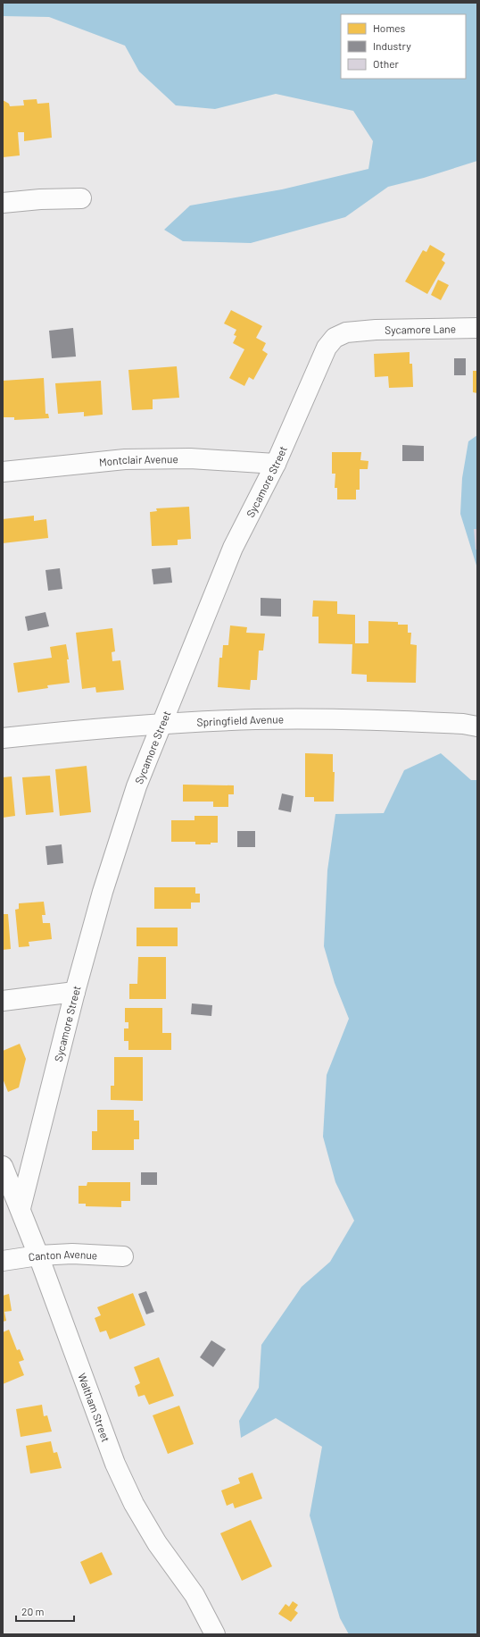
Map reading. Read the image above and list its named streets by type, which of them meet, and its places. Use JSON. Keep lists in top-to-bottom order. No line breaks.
{"streets":{"street":["Sycamore Lane","Montclair Avenue","Sycamore Street","Springfield Avenue","Canton Avenue","Waltham Street"]},"crossings":[["Sycamore Lane","Sycamore Street"],["Montclair Avenue","Sycamore Street"],["Sycamore Street","Springfield Avenue"],["Sycamore Street","Waltham Street"],["Canton Avenue","Waltham Street"]],"legend":["Homes","Industry","Other"],"scale_bar":"20 m"}
